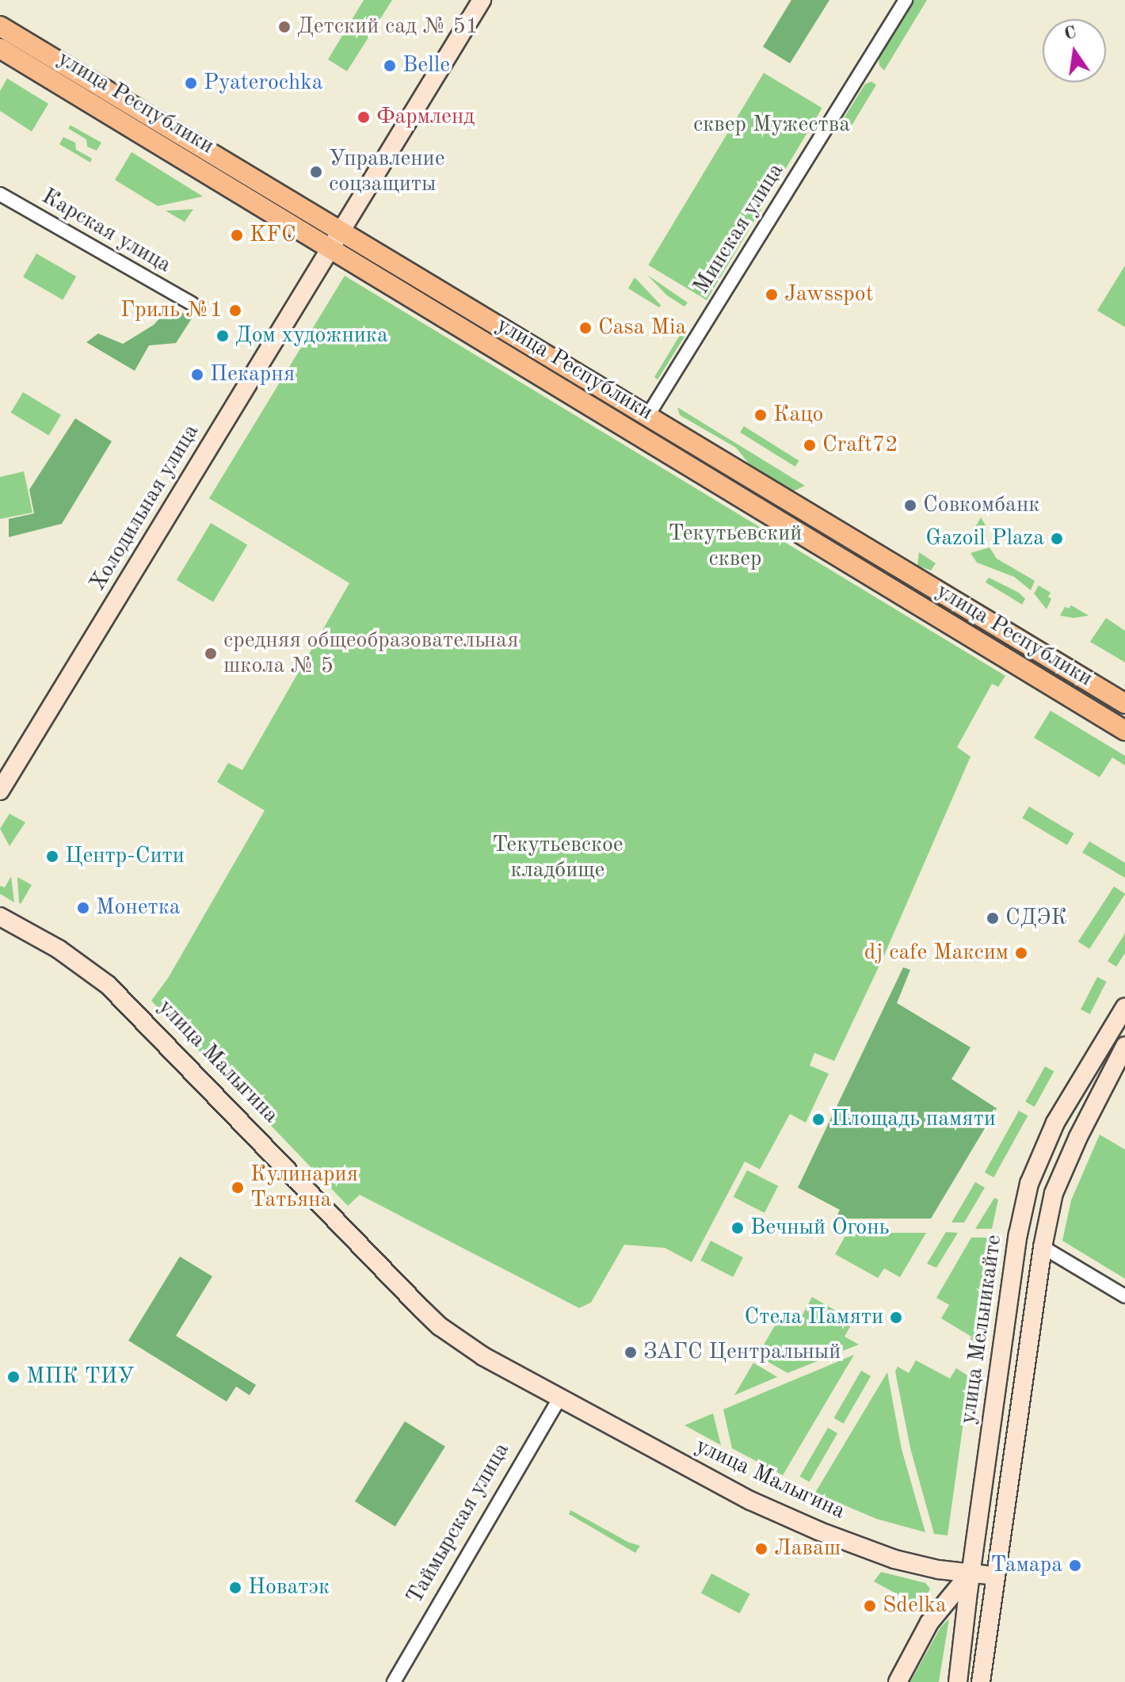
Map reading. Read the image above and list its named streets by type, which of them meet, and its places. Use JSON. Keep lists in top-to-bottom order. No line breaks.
{"streets":{"main road":["улица Республики"],"street":["Минская улица","Карская улица","Холодильная улица","улица Малыгина","улица Мельникайте","Таймырская улица"]},"crossings":[["улица Республики","Минская улица"],["улица Республики","Холодильная улица"],["улица Малыгина","улица Мельникайте"],["улица Малыгина","Таймырская улица"]],"parks":["сквер Мужества","Текутьевский сквер","Текутьевское кладбище"],"places":["Детский сад № 51","Belle","Pyaterochka","Фармленд","Управление соцзащиты","KFC","Jawsspot","Гриль №1","Casa Mia","Дом художника","Пекарня","Кацо","Craft72","Совкомбанк","Gazoil Plaza","средняя общеобразовательная школа № 5","Центр-Сити","Монетка","СДЭК","dj cafe Максим","Площадь памяти","Кулинария Татьяна","Вечный Огонь","Стела Памяти","ЗАГС Центральный","МПК ТИУ","Лаваш","Тамара","Новатэк","Sdelka"],"north":"top"}
